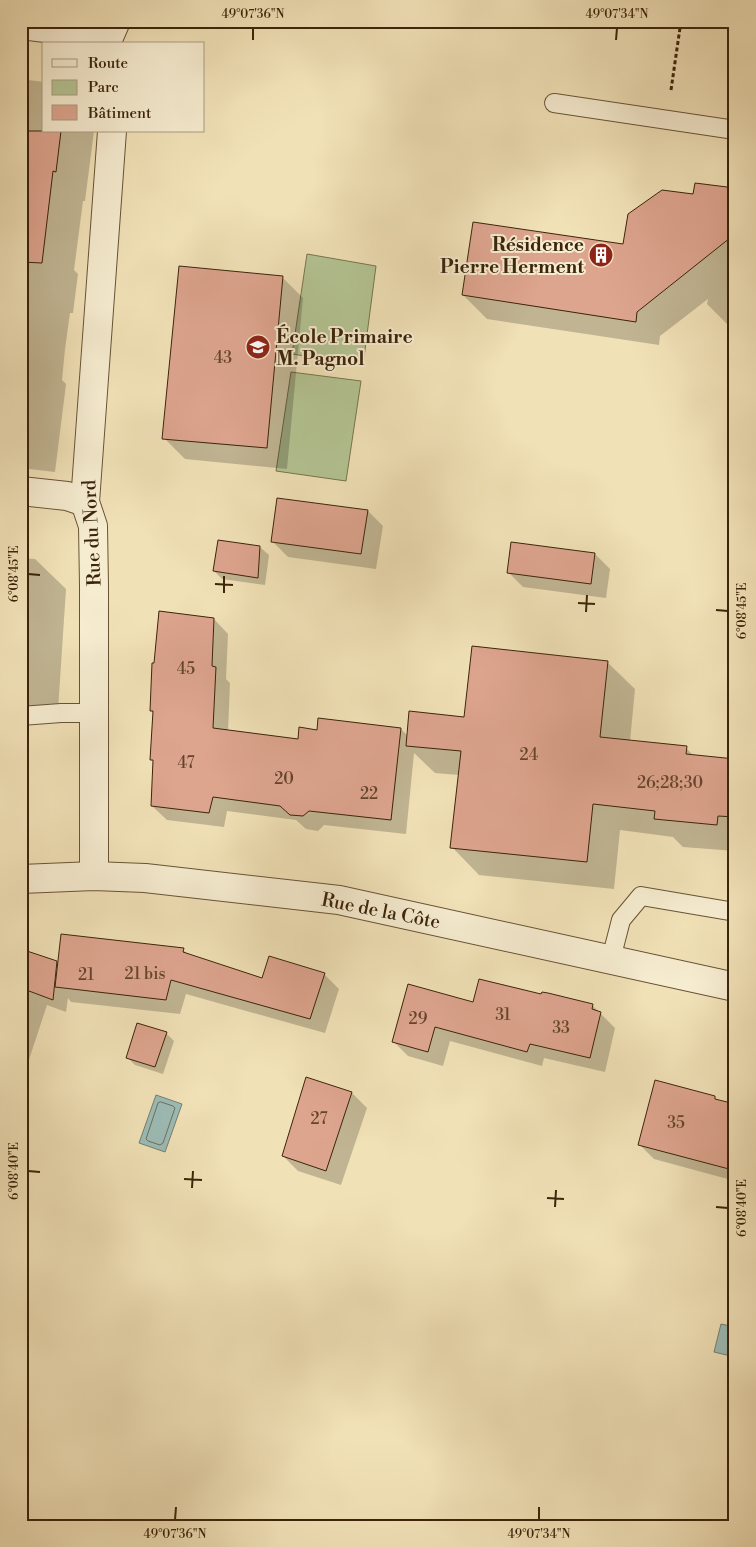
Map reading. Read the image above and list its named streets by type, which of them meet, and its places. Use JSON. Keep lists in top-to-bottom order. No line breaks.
{"streets":{"street":["Rue du Nord","Rue de la Côte"]},"crossings":[["Rue du Nord","Rue de la Côte"]],"places":{"building":["Résidence Pierre Herment"],"school or university":["École Primaire M. Pagnol"]},"house_numbers":["43","45","24","47","20","26;28;30","22","21 bis","21","31","29","33","27","35"],"legend":["Route","Parc","Bâtiment"],"coordinates":["49°07'36\"N","49°07'34\"N","6°08'45\"E","6°08'40\"E"]}
